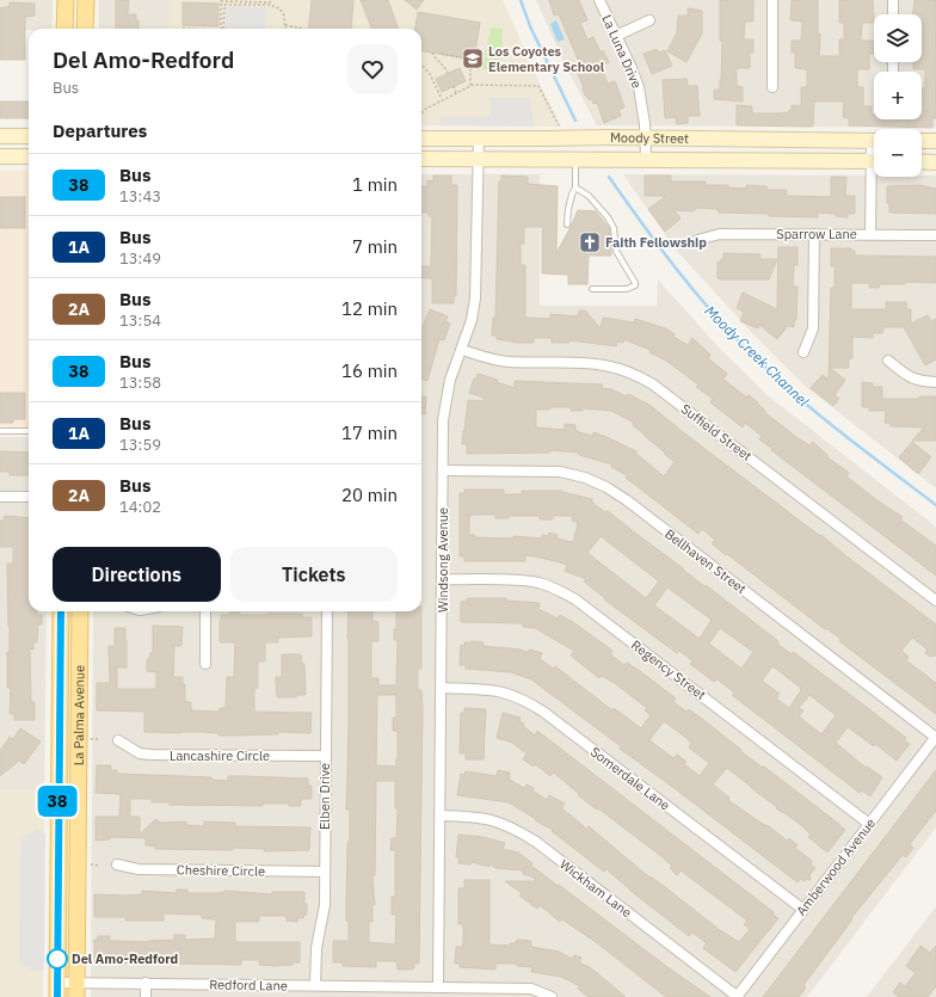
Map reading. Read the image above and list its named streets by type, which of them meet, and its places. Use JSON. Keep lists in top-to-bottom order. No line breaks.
{"streets":{"main road":["Moody Street","La Palma Avenue"],"street":["La Luna Drive","Sparrow Lane","Suffield Street","Windsong Avenue","Bellhaven Street","Regency Street","Lancashire Circle","Somerdale Lane","Elben Drive","Amberwood Avenue","Cheshire Circle","Wickham Lane","Redford Lane"]},"crossings":[["La Luna Drive","Moody Street"],["Moody Street","Windsong Avenue"],["Suffield Street","Windsong Avenue"],["Windsong Avenue","Bellhaven Street"],["Windsong Avenue","Regency Street"],["Windsong Avenue","Somerdale Lane"],["Windsong Avenue","Wickham Lane"],["Windsong Avenue","Redford Lane"],["Bellhaven Street","Amberwood Avenue"],["Regency Street","Amberwood Avenue"],["La Palma Avenue","Redford Lane"],["Lancashire Circle","Elben Drive"],["Somerdale Lane","Amberwood Avenue"],["Elben Drive","Cheshire Circle"],["Elben Drive","Redford Lane"],["Amberwood Avenue","Wickham Lane"]],"water":["Moody Creek Channel"],"places":{"school or university":["Los Coyotes Elementary School"],"church":["Faith Fellowship"],"other":["Del Amo-Redford"]},"lines":["bus line 38"],"page":{"on_map":"38","map_buttons":["+","−"],"heading":[["Del Amo-Redford","Bus"],"Departures"],"list":[{"mark":"38","name":"Bus","note":"13:43","value":"1 min"},{"mark":"1A","name":"Bus","note":"13:49","value":"7 min"},{"mark":"2A","name":"Bus","note":"13:54","value":"12 min"},{"mark":"38","name":"Bus","note":"13:58","value":"16 min"},{"mark":"1A","name":"Bus","note":"13:59","value":"17 min"},{"mark":"2A","name":"Bus","note":"14:02","value":"20 min"}],"buttons":["Directions","Tickets"]}}
